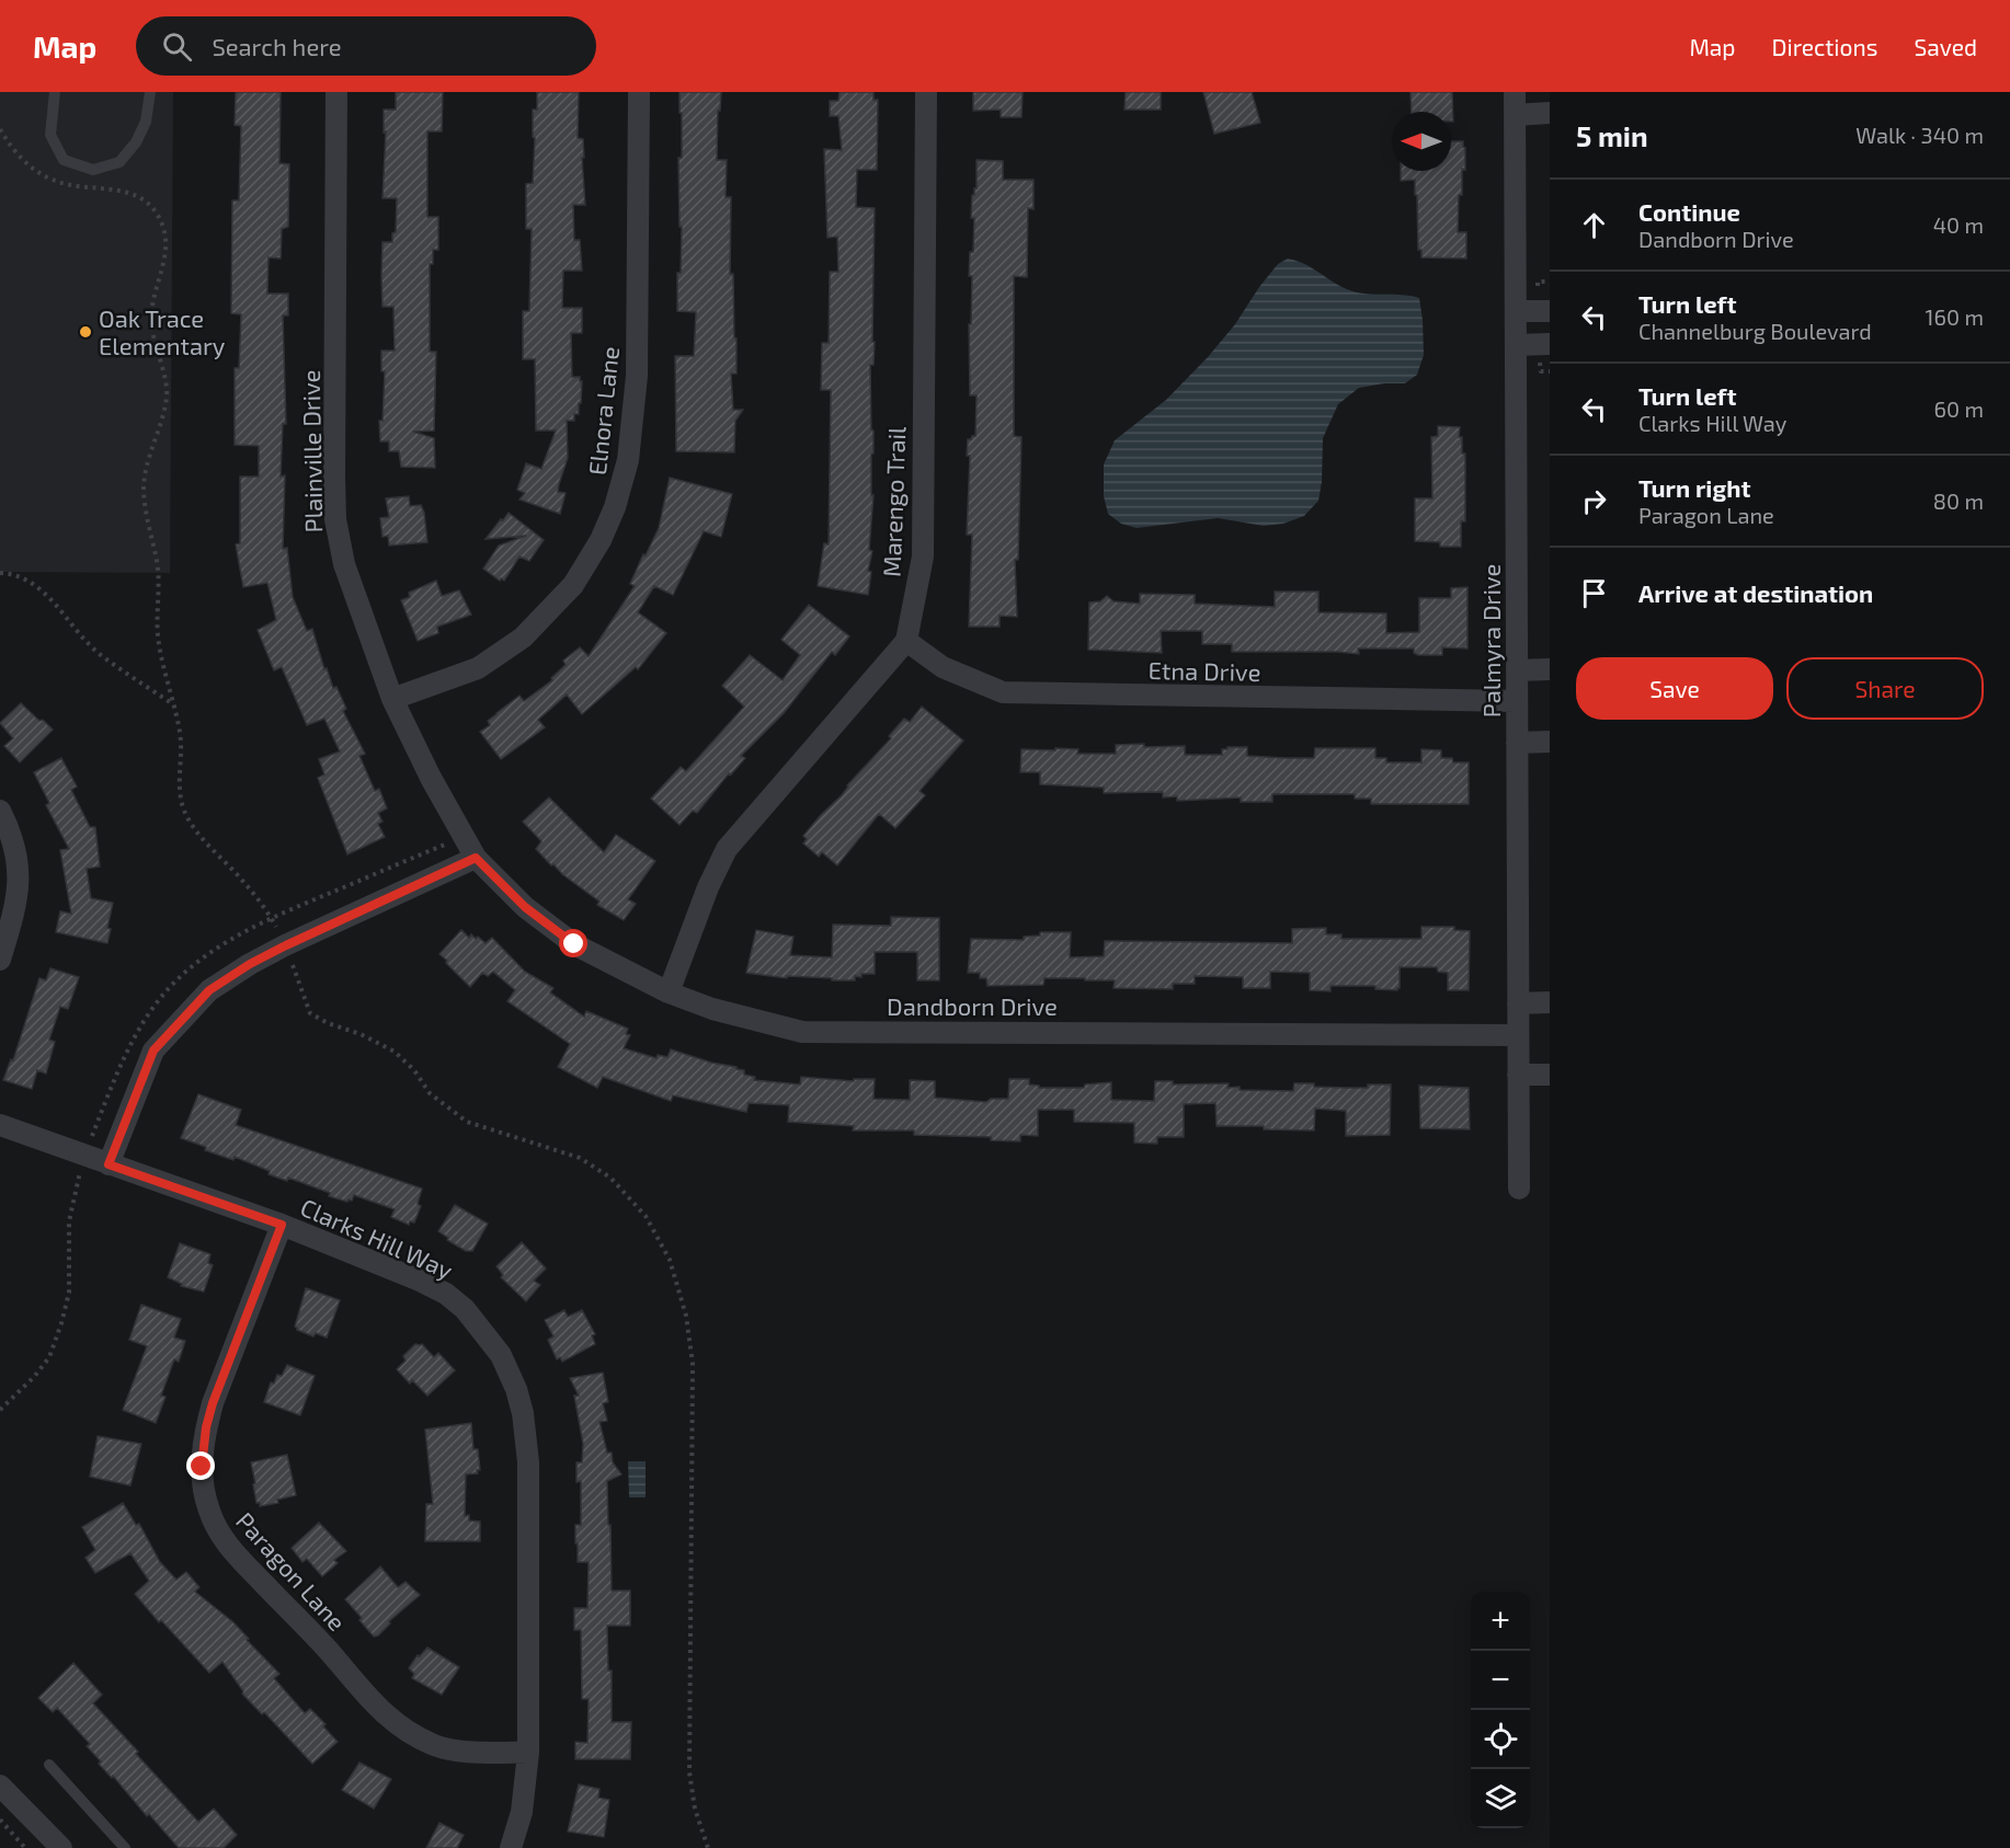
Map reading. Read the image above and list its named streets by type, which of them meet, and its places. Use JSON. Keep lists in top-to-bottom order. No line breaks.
{"streets":{"street":["Elnora Lane","Plainville Drive","Marengo Trail","Palmyra Drive","Etna Drive","Dandborn Drive","Clarks Hill Way","Paragon Lane"]},"crossings":[["Elnora Lane","Plainville Drive"],["Plainville Drive","Dandborn Drive"],["Marengo Trail","Etna Drive"],["Marengo Trail","Dandborn Drive"],["Palmyra Drive","Etna Drive"],["Palmyra Drive","Dandborn Drive"],["Clarks Hill Way","Paragon Lane"]],"places":["Oak Trace Elementary"],"north":"left","page":{"header":"Map","search":"Search here","nav":["Map","Directions","Saved"],"heading":["5 min","Walk · 340 m"],"list":[["Continue","Dandborn Drive","40 m"],["Turn left","Channelburg Boulevard","160 m"],["Turn left","Clarks Hill Way","60 m"],["Turn right","Paragon Lane","80 m"],"Arrive at destination"],"buttons":["Save","Share"],"map_buttons":["+","−"]}}
